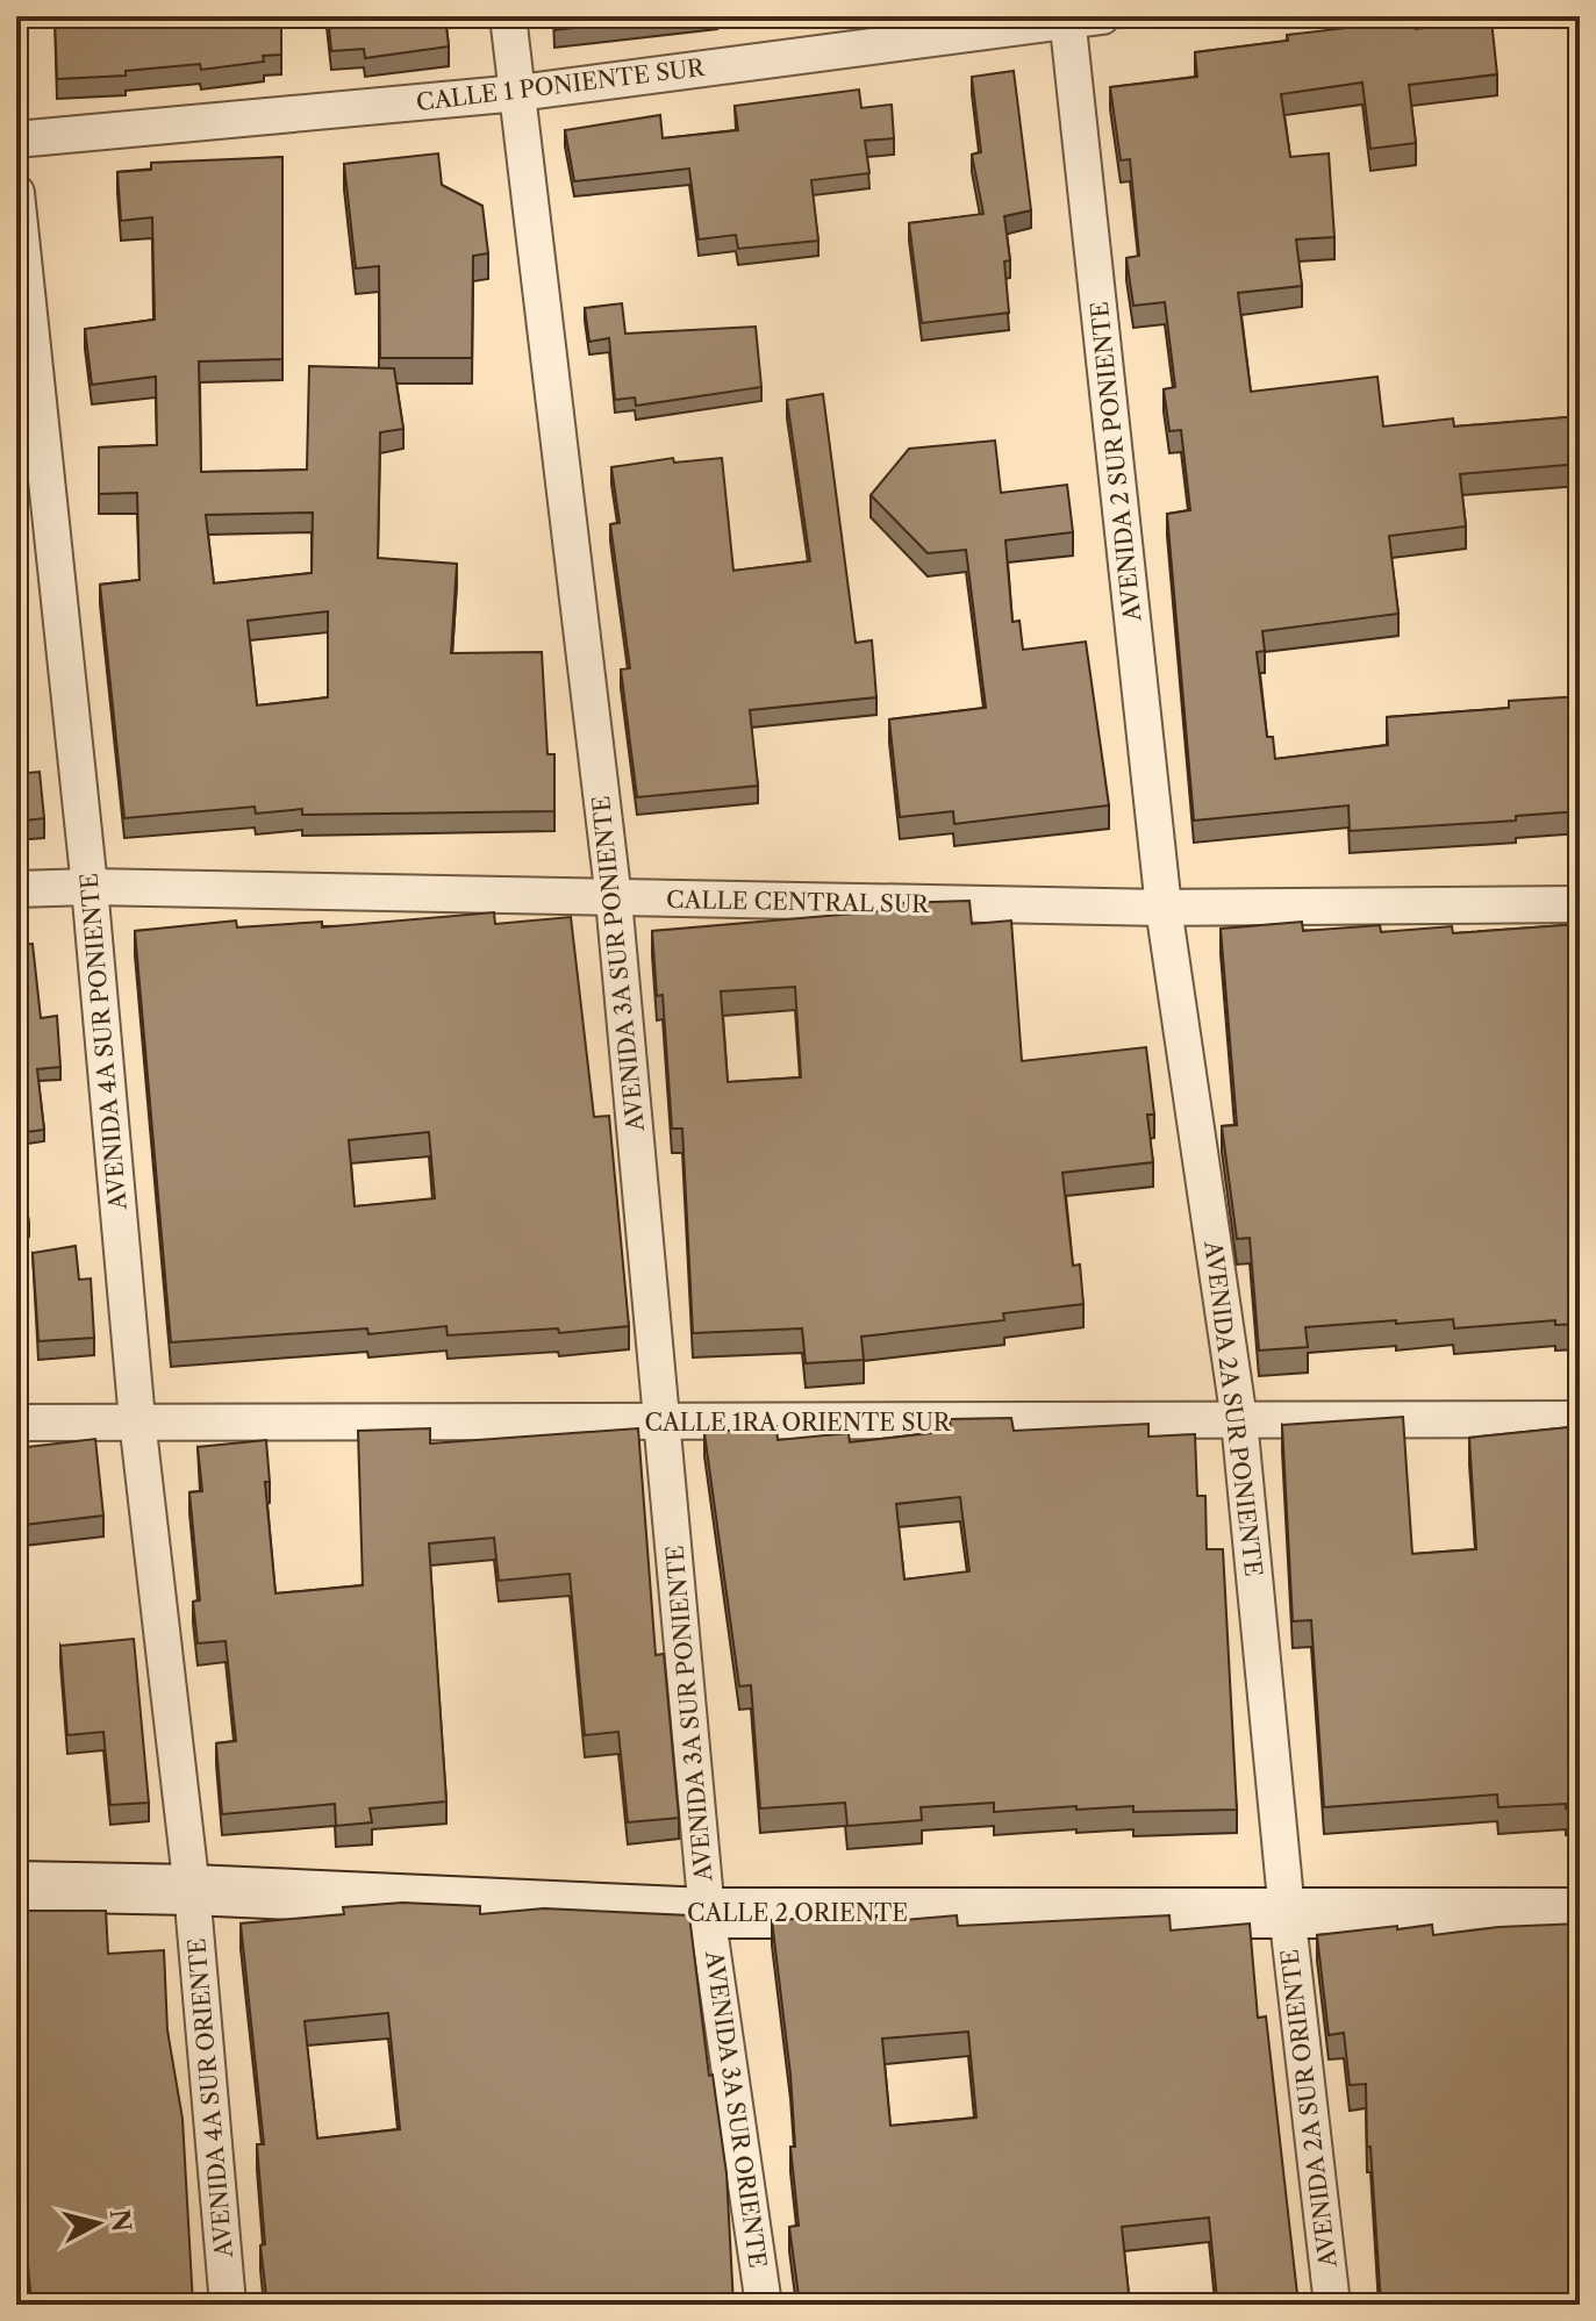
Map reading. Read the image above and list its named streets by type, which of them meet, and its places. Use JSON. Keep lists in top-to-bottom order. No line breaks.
{"streets":{"main road":["CALLE 2 ORIENTE"],"street":["CALLE 1 PONIENTE SUR","AVENIDA 2 SUR PONIENTE","CALLE CENTRAL SUR","AVENIDA 3A SUR PONIENTE","AVENIDA 4A SUR PONIENTE","AVENIDA 2A SUR PONIENTE","CALLE 1RA ORIENTE SUR","AVENIDA 4A SUR ORIENTE","AVENIDA 2A SUR ORIENTE","AVENIDA 3A SUR ORIENTE"]},"crossings":[["CALLE 1 PONIENTE SUR","AVENIDA 2 SUR PONIENTE"],["CALLE 1 PONIENTE SUR","AVENIDA 3A SUR PONIENTE"],["AVENIDA 2 SUR PONIENTE","CALLE CENTRAL SUR"],["AVENIDA 2 SUR PONIENTE","AVENIDA 2A SUR PONIENTE"],["CALLE CENTRAL SUR","AVENIDA 3A SUR PONIENTE"],["CALLE CENTRAL SUR","AVENIDA 4A SUR PONIENTE"],["CALLE CENTRAL SUR","AVENIDA 2A SUR PONIENTE"],["AVENIDA 3A SUR PONIENTE","CALLE 1RA ORIENTE SUR"],["AVENIDA 3A SUR PONIENTE","CALLE 2 ORIENTE"],["AVENIDA 3A SUR PONIENTE","AVENIDA 3A SUR ORIENTE"],["AVENIDA 4A SUR PONIENTE","CALLE 1RA ORIENTE SUR"],["AVENIDA 4A SUR PONIENTE","CALLE 2 ORIENTE"],["AVENIDA 4A SUR PONIENTE","AVENIDA 4A SUR ORIENTE"],["AVENIDA 2A SUR PONIENTE","CALLE 1RA ORIENTE SUR"],["AVENIDA 2A SUR PONIENTE","CALLE 2 ORIENTE"],["AVENIDA 2A SUR PONIENTE","AVENIDA 2A SUR ORIENTE"],["CALLE 2 ORIENTE","AVENIDA 4A SUR ORIENTE"],["CALLE 2 ORIENTE","AVENIDA 2A SUR ORIENTE"],["CALLE 2 ORIENTE","AVENIDA 3A SUR ORIENTE"]],"north":"right"}
